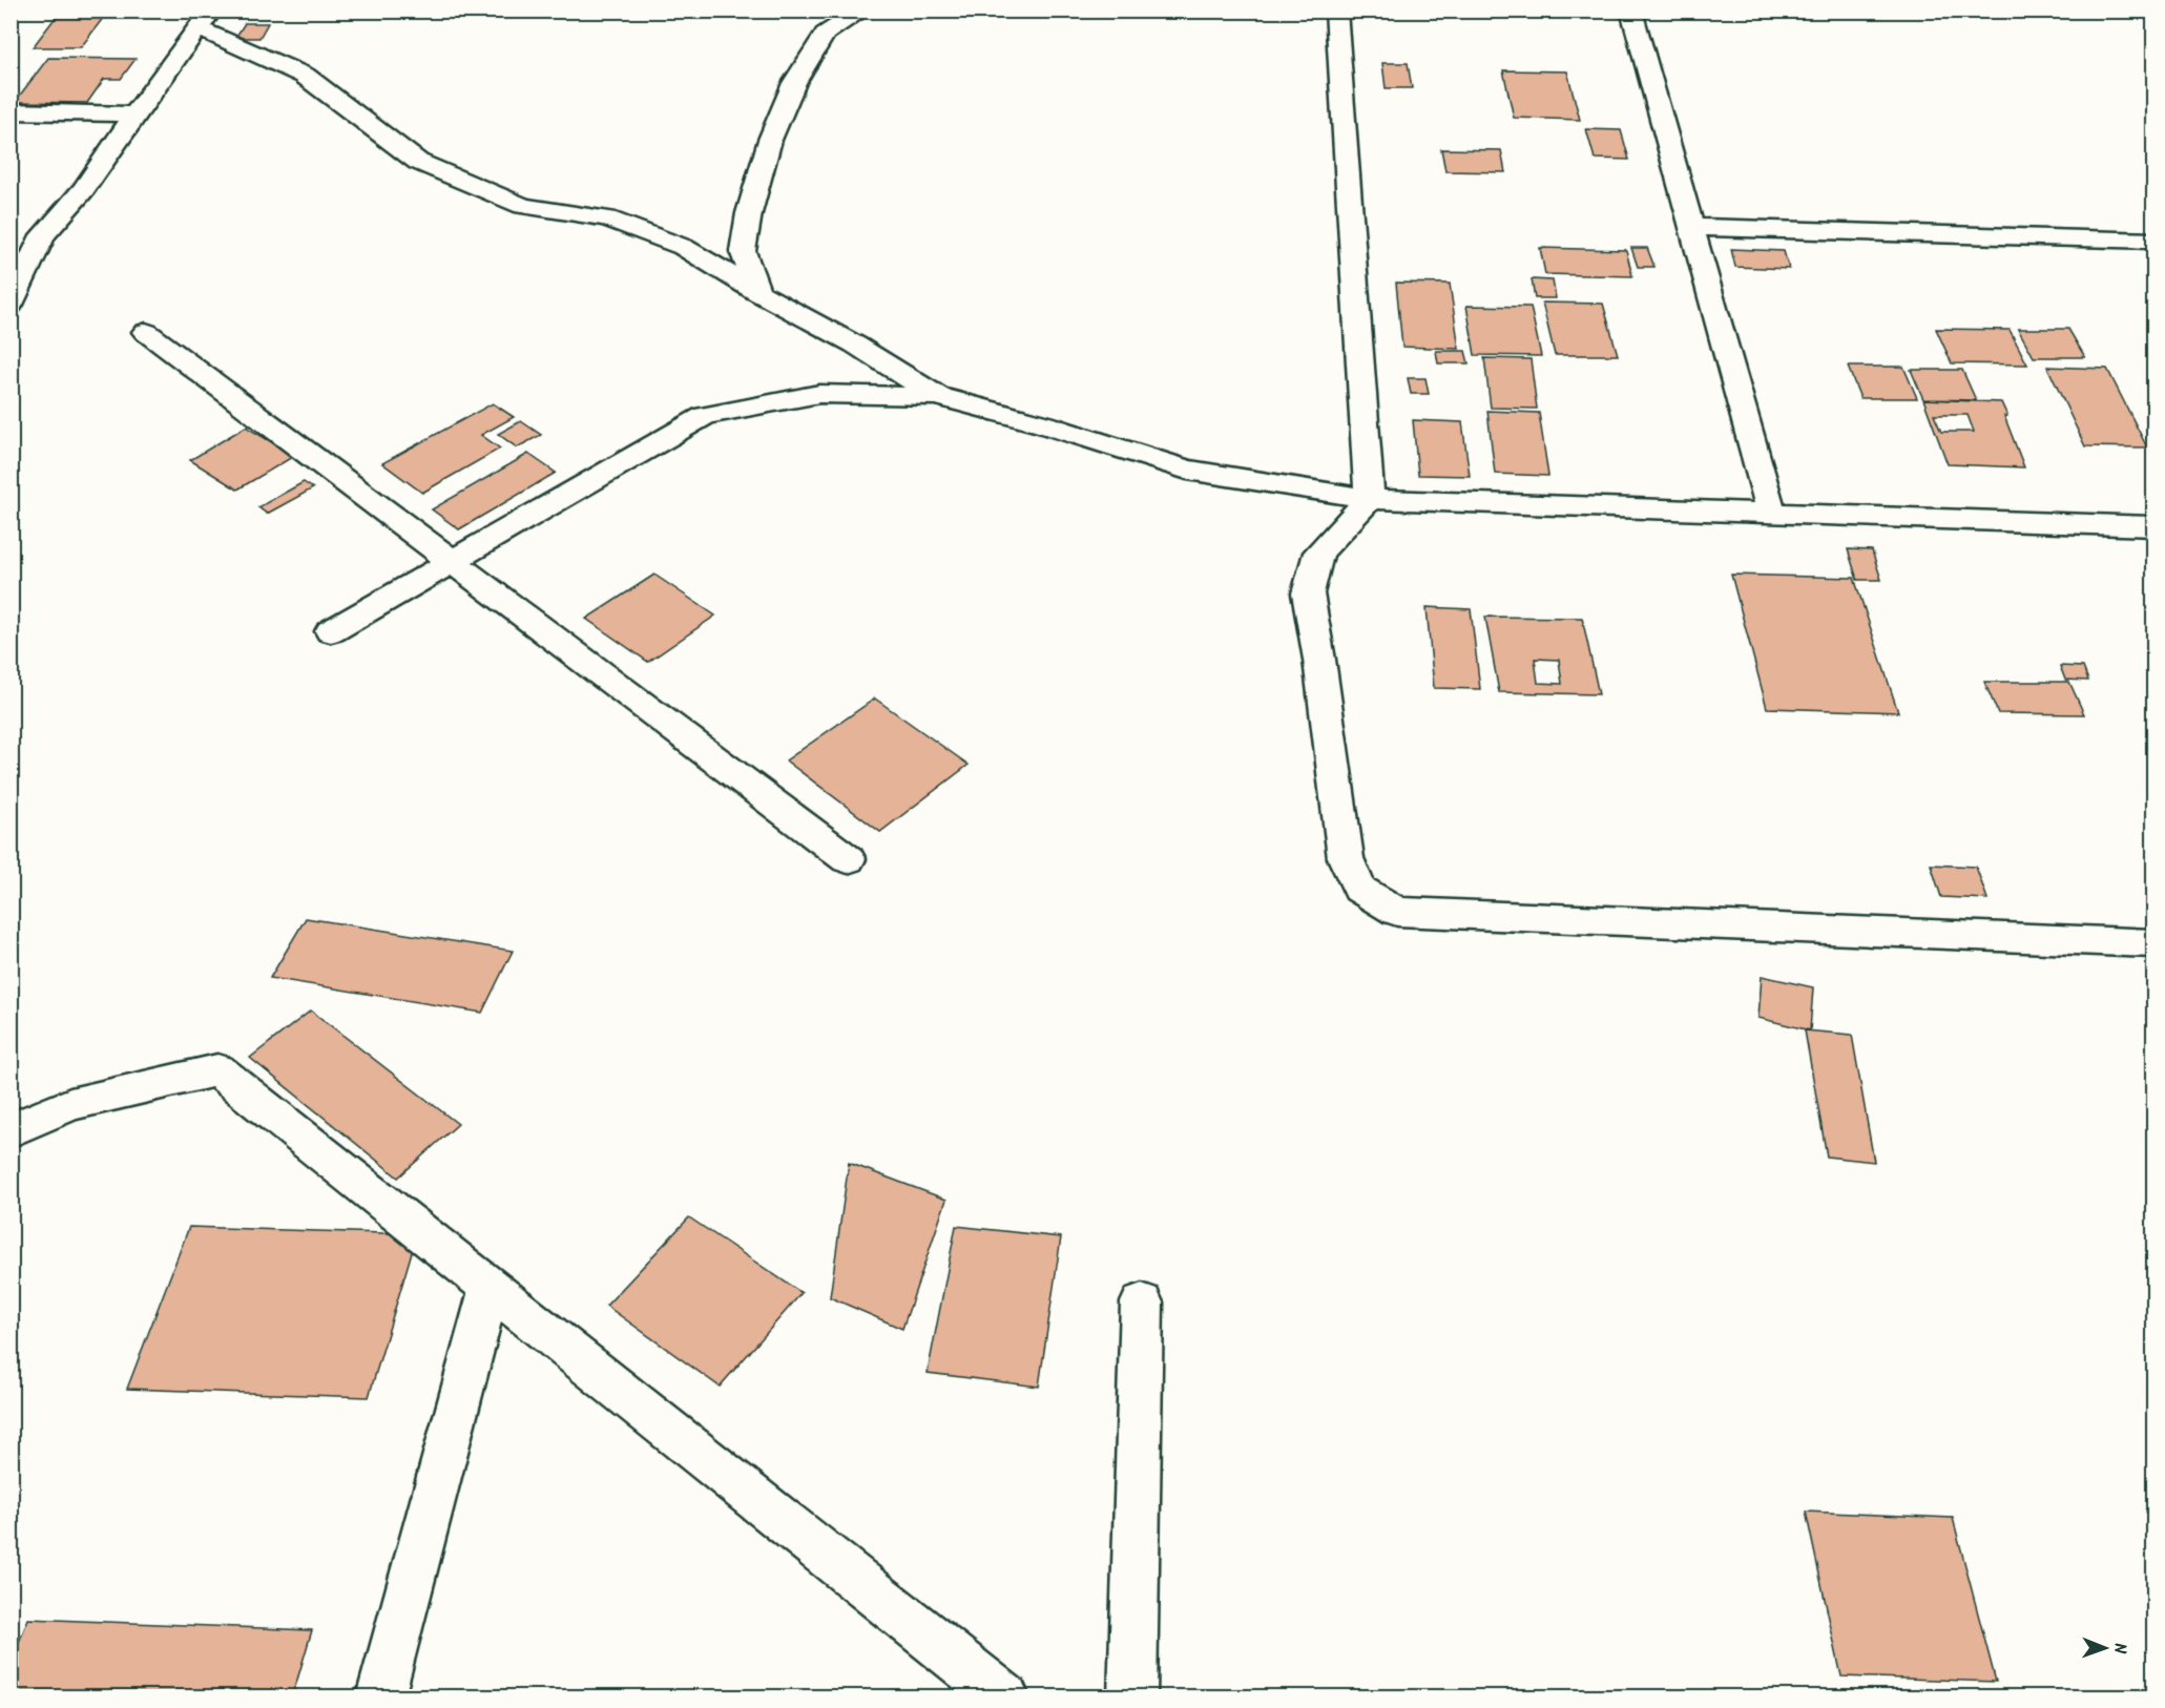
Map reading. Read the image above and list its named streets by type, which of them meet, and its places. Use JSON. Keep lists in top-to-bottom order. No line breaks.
{"north":"right"}
